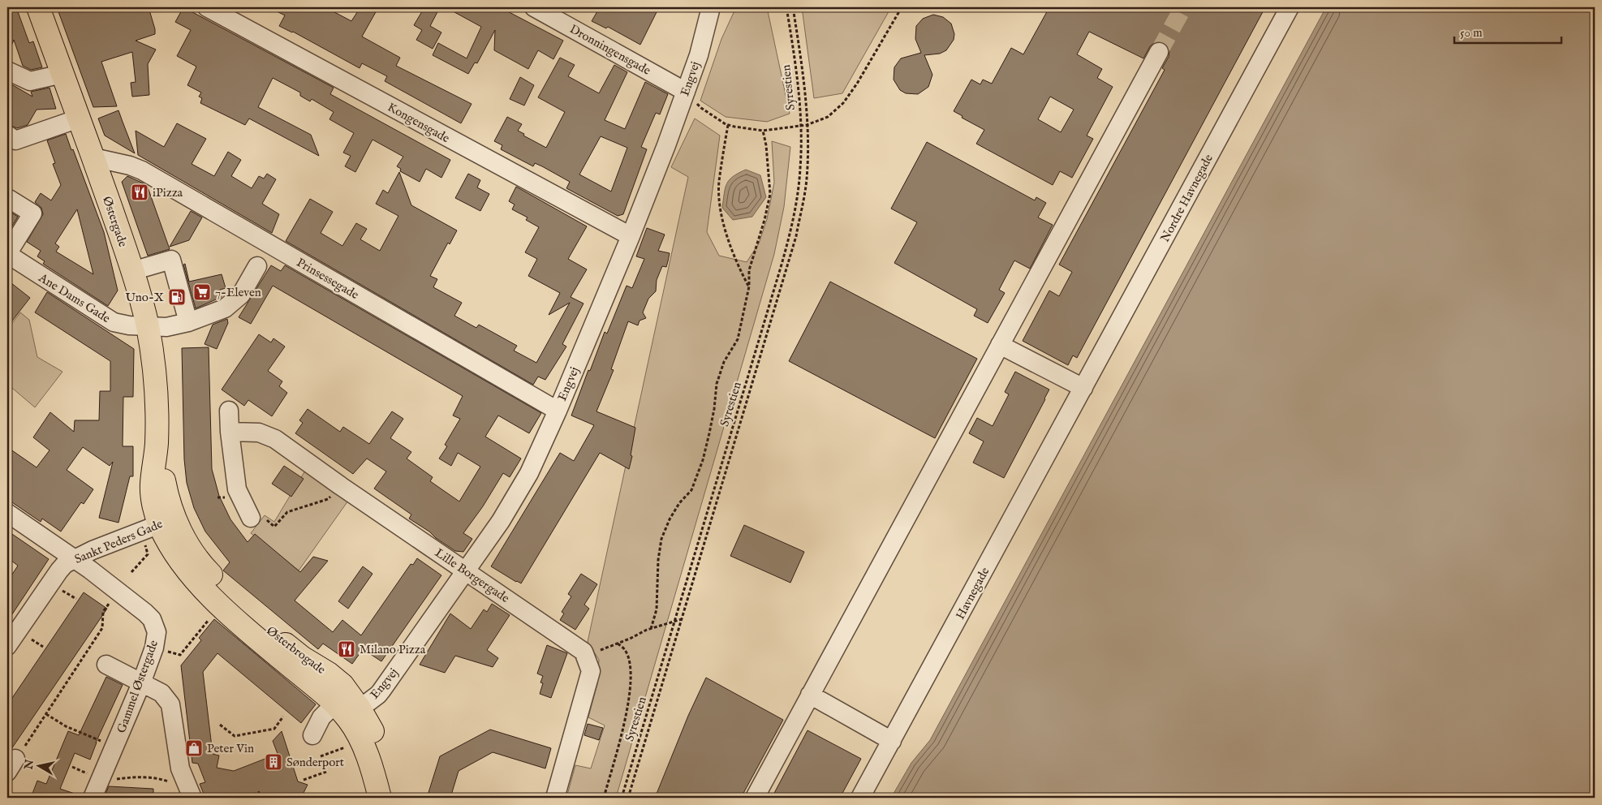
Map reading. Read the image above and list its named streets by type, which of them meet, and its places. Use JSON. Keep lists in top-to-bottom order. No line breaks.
{"streets":{"main road":["Østergade","Østerbrogade"],"street":["Dronningensgade","Engvej","Kongensgade","Nordre Havnegade","Prinsessegade","Ane Dams Gade","Sankt Peders Gade","Lille Borgergade","Havnegade","Gammel Østergade"],"path":["Syrestien"]},"crossings":[["Dronningensgade","Engvej"],["Engvej","Kongensgade"],["Engvej","Prinsessegade"],["Engvej","Lille Borgergade"],["Engvej","Østerbrogade"],["Nordre Havnegade","Havnegade"],["Østergade","Prinsessegade"],["Østergade","Ane Dams Gade"],["Østergade","Sankt Peders Gade"],["Østergade","Østerbrogade"],["Sankt Peders Gade","Østerbrogade"],["Sankt Peders Gade","Gammel Østergade"]],"places":{"restaurant":["iPizza","Milano Pizza"],"supermarket":["7-Eleven"],"fuel station":["Uno-X"],"shop":["Peter Vin"],"building":["Sønderport"]},"scale_bar":"50 m","north":"left"}
